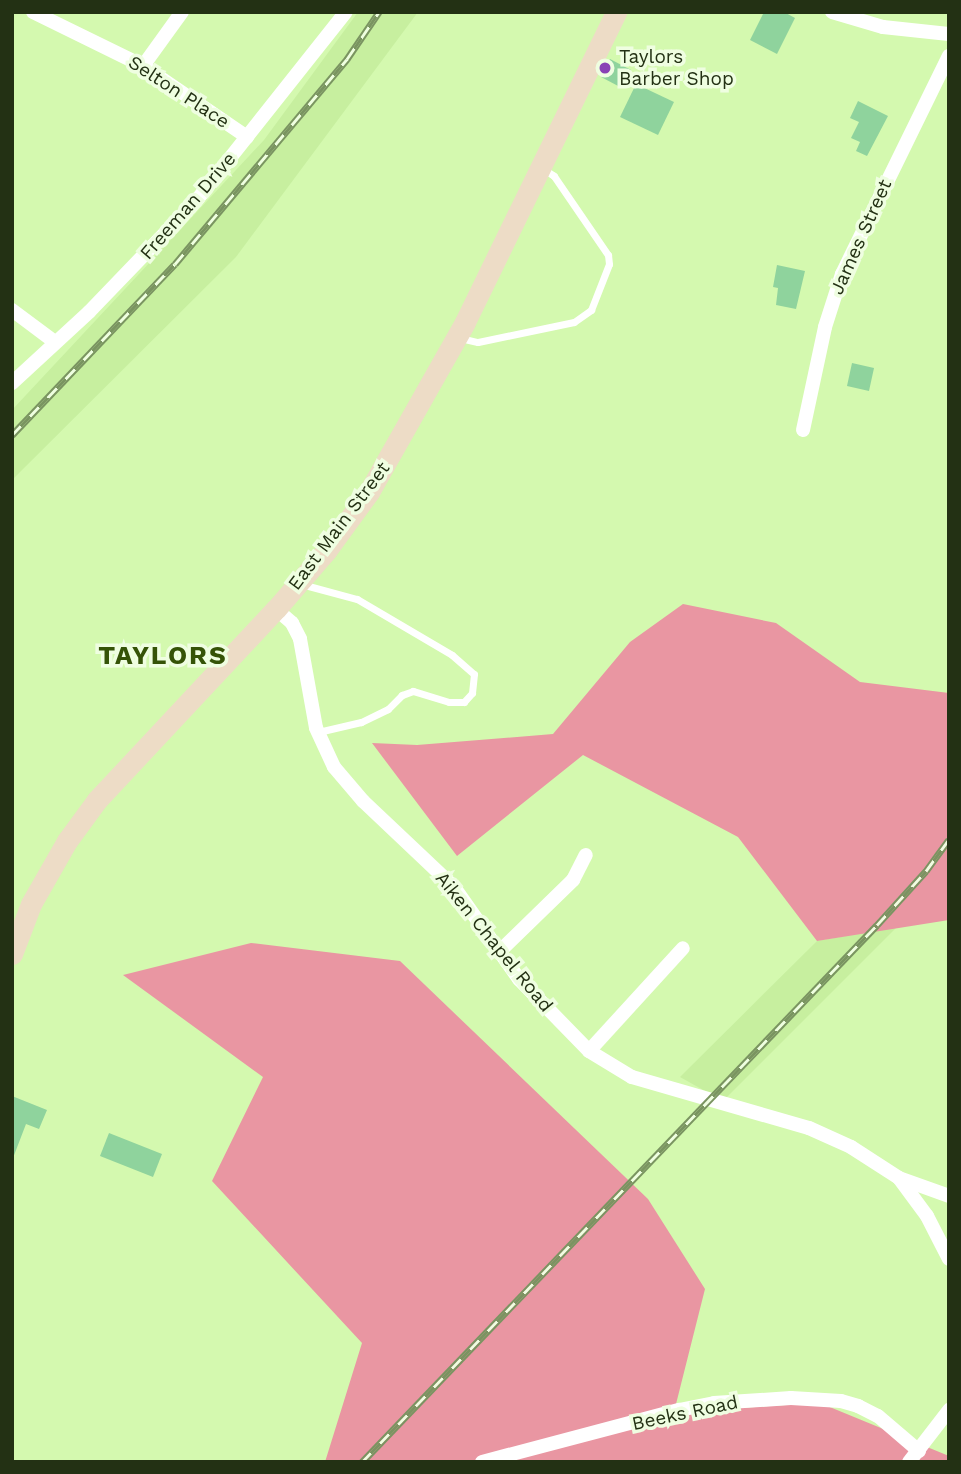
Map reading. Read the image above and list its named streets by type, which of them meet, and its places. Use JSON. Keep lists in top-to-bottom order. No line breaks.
{"streets":{"street":["Selton Place","Freeman Drive","James Street","East Main Street","Aiken Chapel Road","Beeks Road"]},"crossings":[["Selton Place","Freeman Drive"],["East Main Street","Aiken Chapel Road"]],"districts":["TAYLORS"],"places":["Taylors Barber Shop"]}
